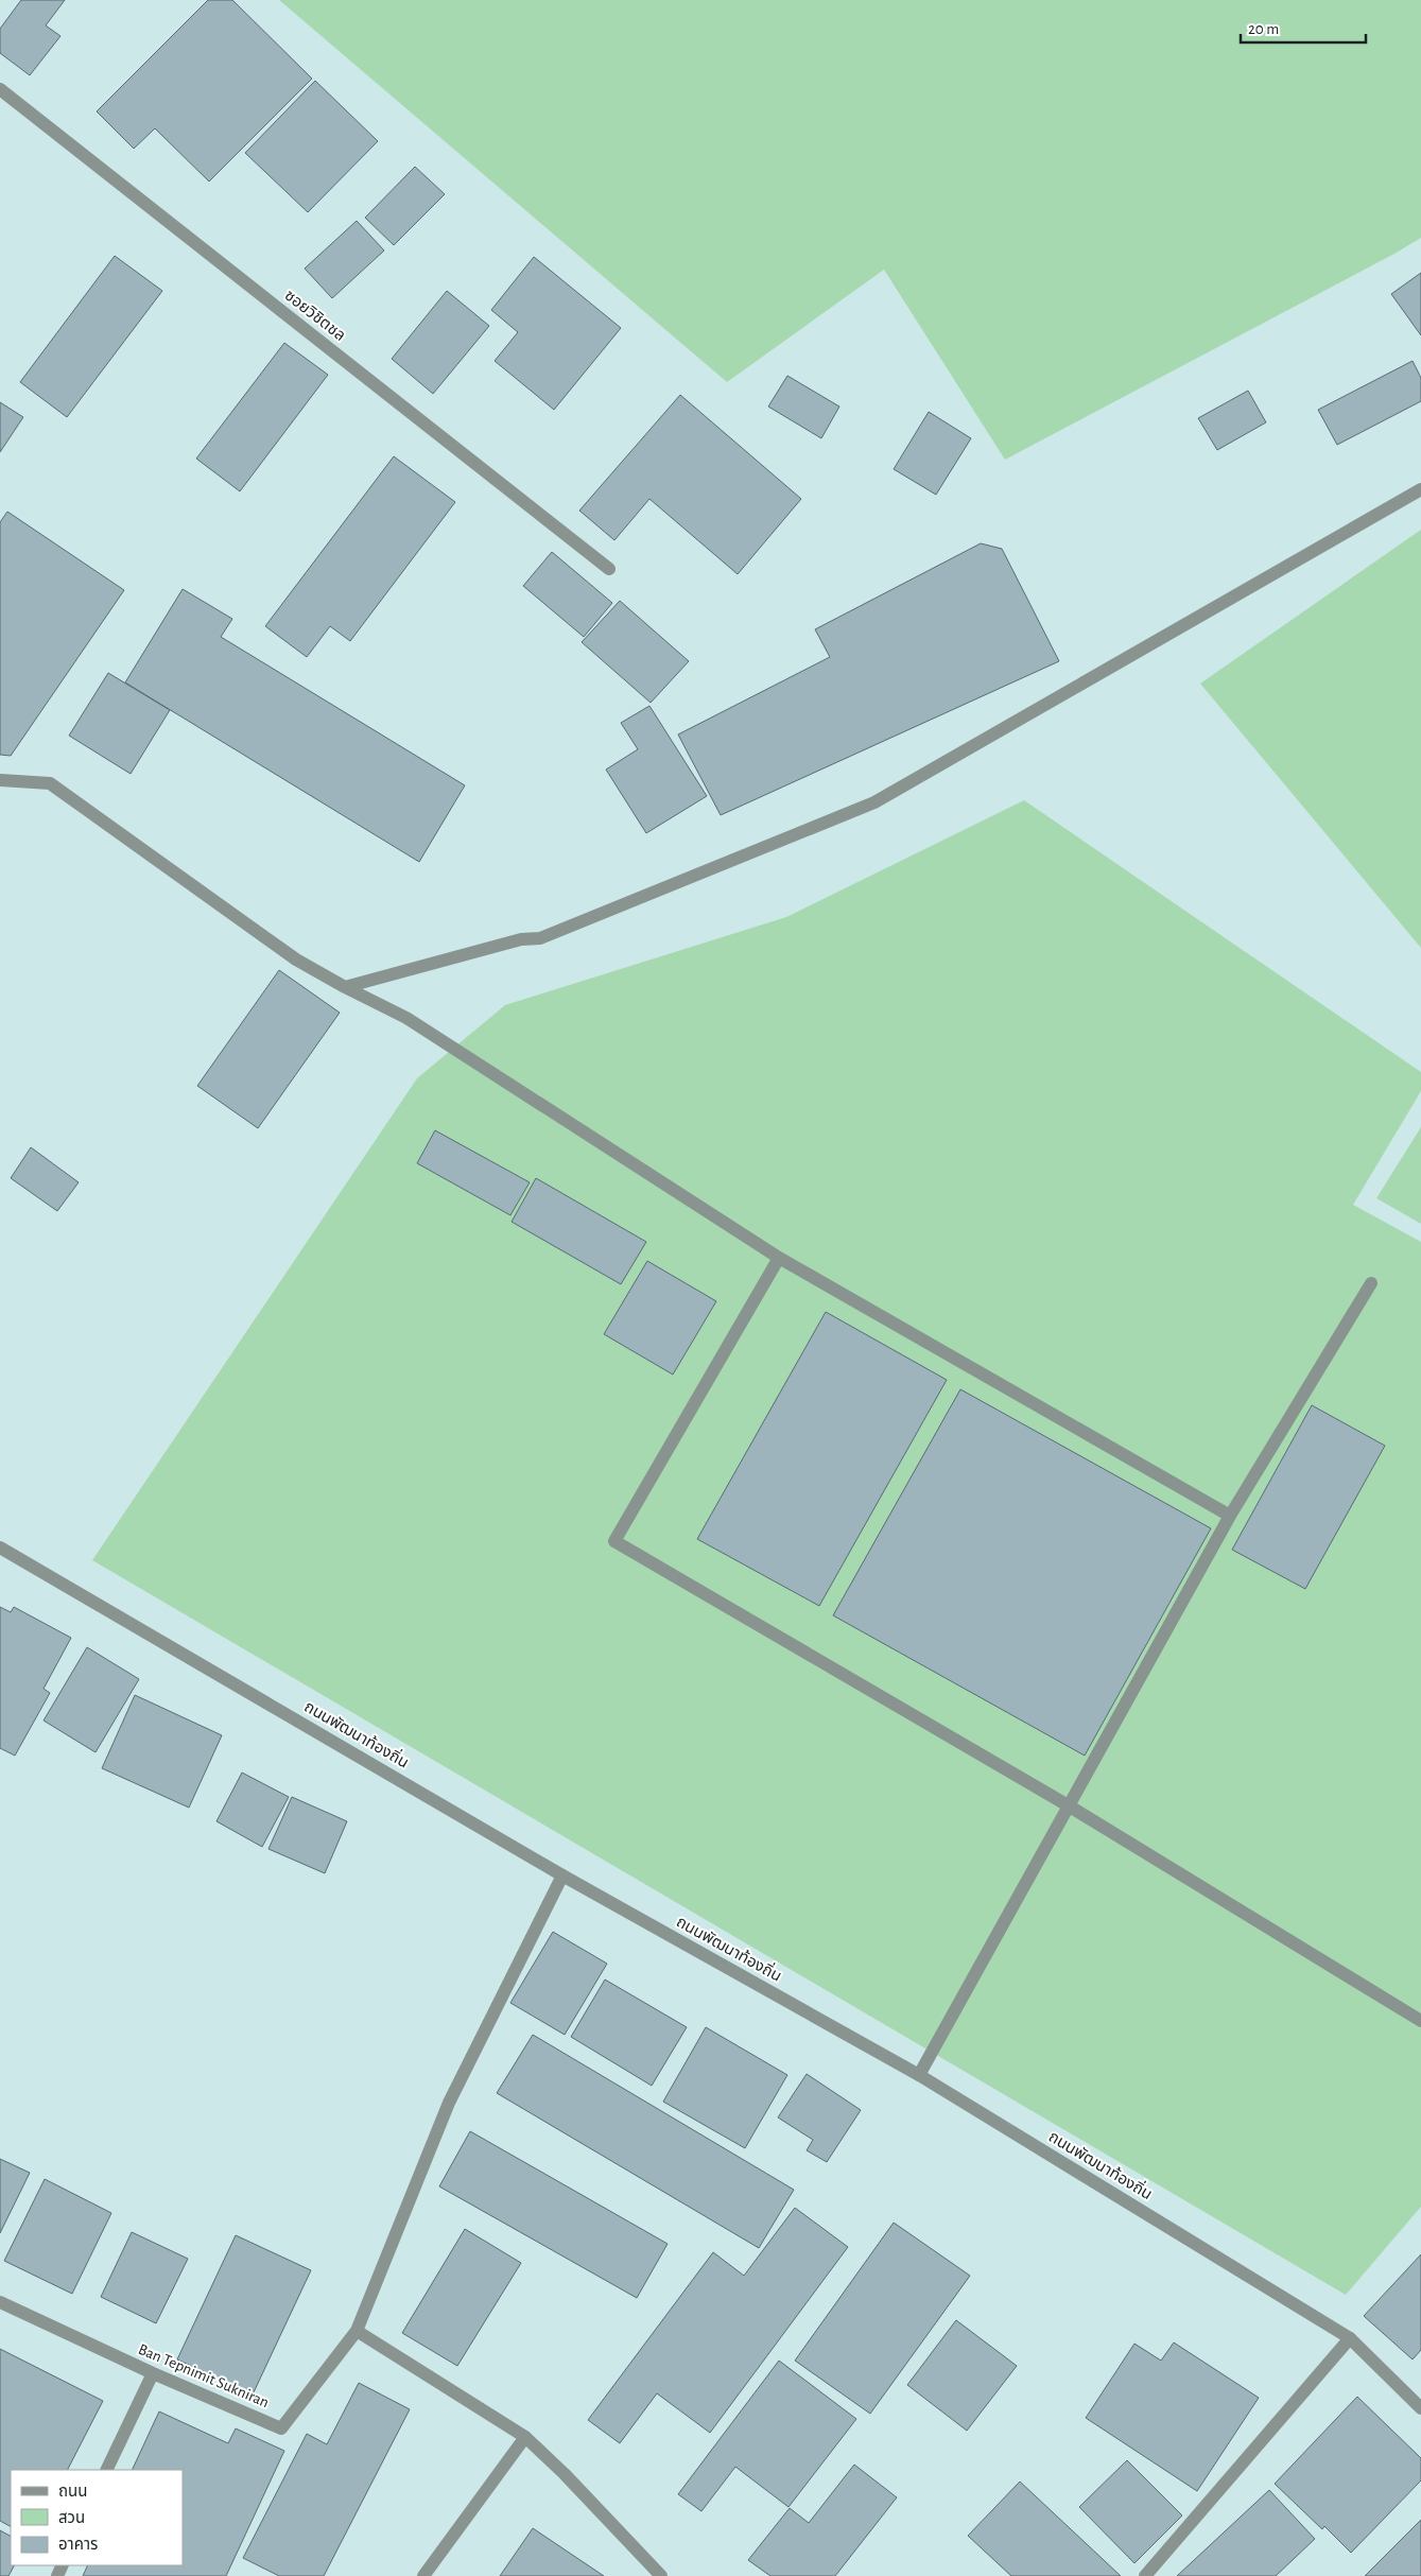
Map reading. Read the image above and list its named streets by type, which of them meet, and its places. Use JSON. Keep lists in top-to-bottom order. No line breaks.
{"streets":{"street":["ซอยวิชิตชล","ถนนพัฒนาท้องถิ่น","Ban Tepnimit Sukniran"]},"legend":["ถนน","สวน","อาคาร"],"scale_bar":"20 m"}
